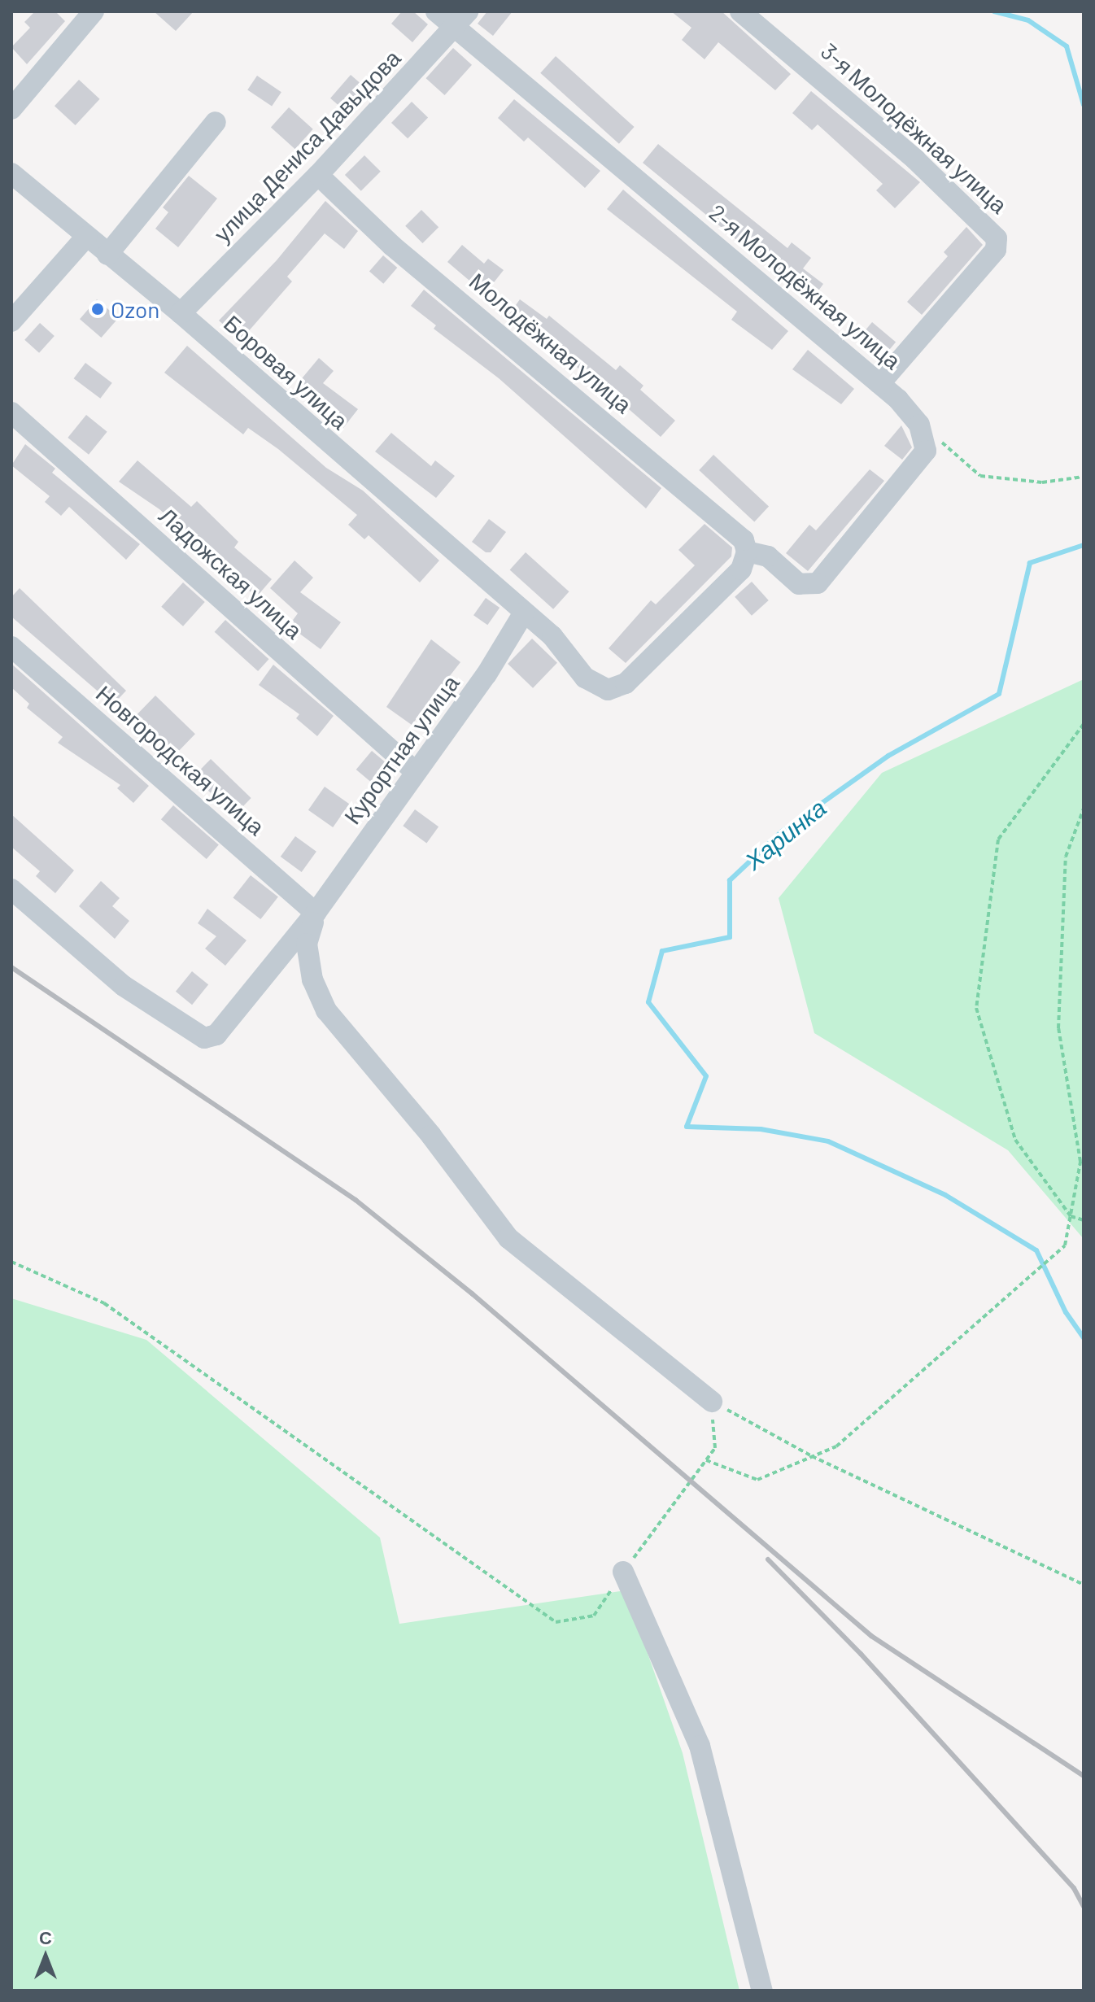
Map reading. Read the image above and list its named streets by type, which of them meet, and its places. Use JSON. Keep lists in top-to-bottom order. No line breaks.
{"streets":{"street":["3-я Молодёжная улица","улица Дениса Давыдова","2-я Молодёжная улица","Молодёжная улица","Боровая улица","Ладожская улица","Курортная улица","Новгородская улица"]},"crossings":[["3-я Молодёжная улица","2-я Молодёжная улица"],["улица Дениса Давыдова","2-я Молодёжная улица"],["улица Дениса Давыдова","Молодёжная улица"],["улица Дениса Давыдова","Боровая улица"],["Молодёжная улица","Боровая улица"],["Боровая улица","Курортная улица"],["Ладожская улица","Курортная улица"],["Курортная улица","Новгородская улица"]],"water":["Харинка"],"places":["Ozon"],"north":"top"}
